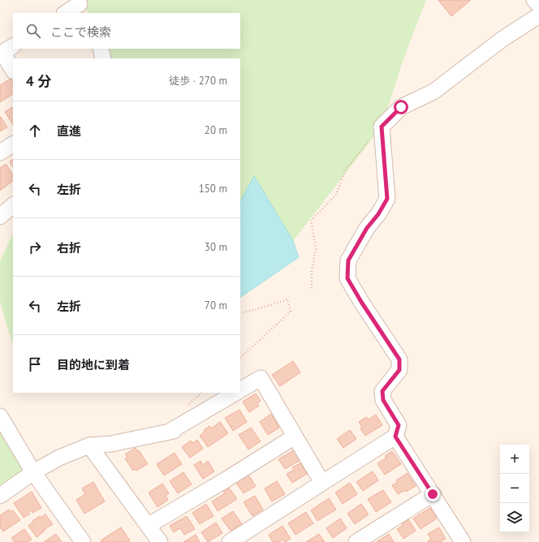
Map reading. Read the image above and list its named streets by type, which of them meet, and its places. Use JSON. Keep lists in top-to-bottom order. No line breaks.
{"page":{"search":"ここで検索","heading":["4 分","徒歩 · 270 m"],"list":[["直進","20 m"],["左折","150 m"],["右折","30 m"],["左折","70 m"],"目的地に到着"],"map_buttons":["+","−"]}}
